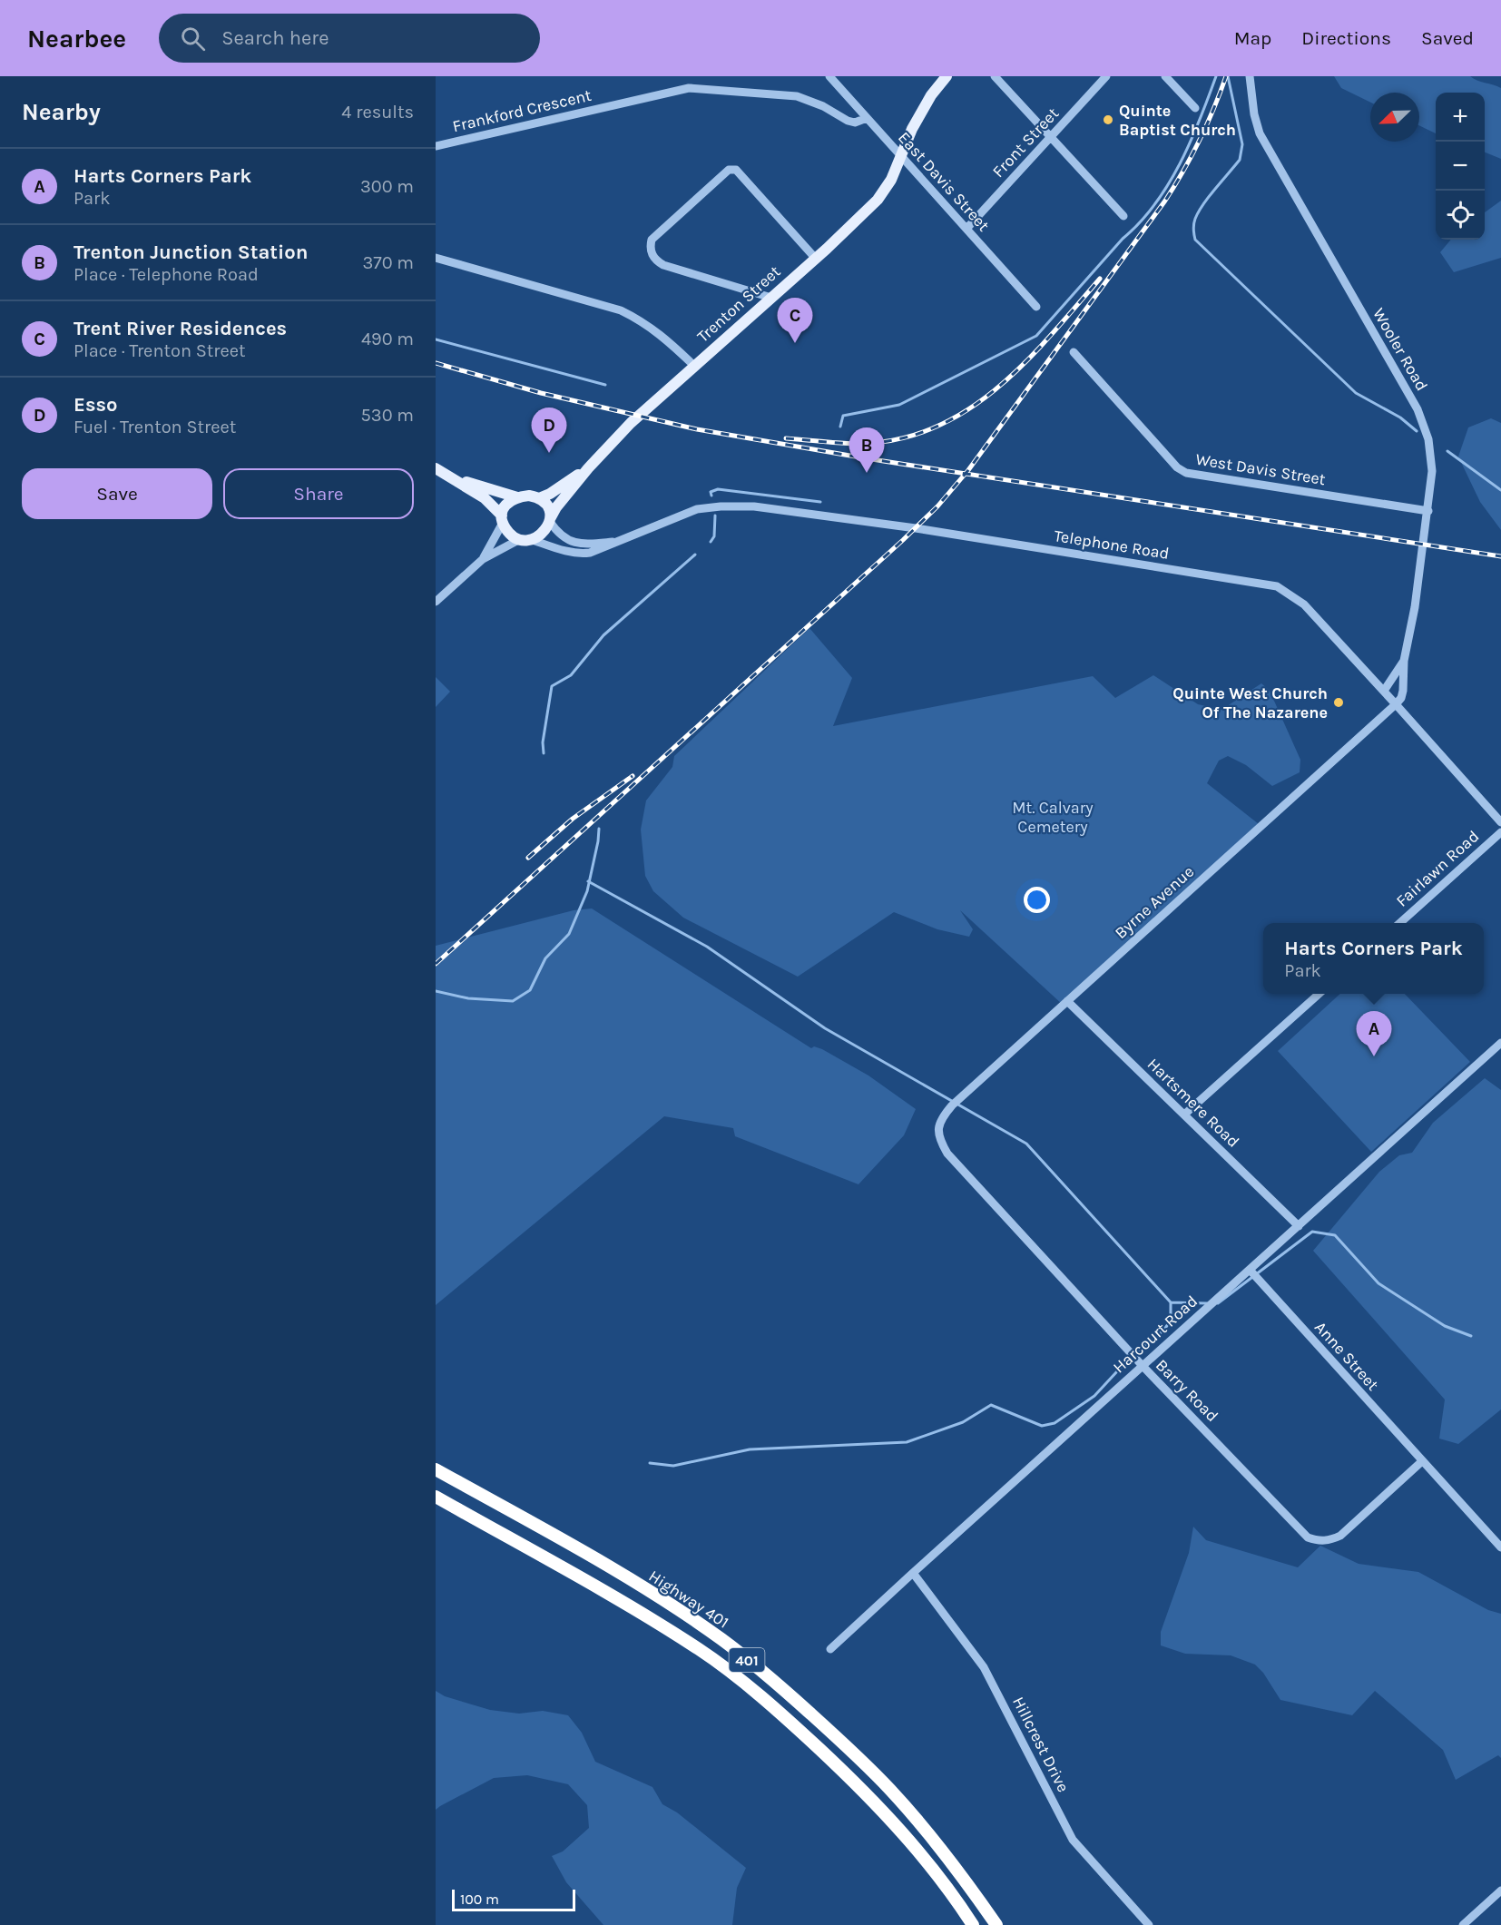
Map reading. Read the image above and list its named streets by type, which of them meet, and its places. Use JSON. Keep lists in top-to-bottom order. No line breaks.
{"streets":{"highway":["Highway 401","401"],"main road":["Trenton Street"],"street":["Frankford Crescent","Front Street","East Davis Street","Wooler Road","West Davis Street","Telephone Road","Fairlawn Road","Byrne Avenue","Hartsmere Road","Harcourt Road","Anne Street","Barry Road","Hillcrest Drive"]},"crossings":[["Frankford Crescent","East Davis Street"],["Front Street","East Davis Street"],["East Davis Street","Trenton Street"],["Trenton Street","Telephone Road"],["Wooler Road","West Davis Street"],["Wooler Road","Telephone Road"],["Wooler Road","Byrne Avenue"],["Telephone Road","Byrne Avenue"],["Byrne Avenue","Hartsmere Road"],["Byrne Avenue","Barry Road"],["Hartsmere Road","Harcourt Road"],["Harcourt Road","Anne Street"],["Harcourt Road","Barry Road"],["Harcourt Road","Hillcrest Drive"],["Anne Street","Barry Road"]],"parks":["Mt. Calvary Cemetery"],"places":["Quinte Baptist Church","Quinte West Church Of The Nazarene"],"scale_bar":"100 m","north":"bottom left","page":{"header":"Nearbee","search":"Search here","nav":["Map","Directions","Saved"],"heading":["Nearby","4 results"],"map_buttons":["+","−"],"list":[{"mark":"A","name":"Harts Corners Park","note":"Park","value":"300 m"},{"mark":"B","name":"Trenton Junction Station","note":"Place · Telephone Road","value":"370 m"},{"mark":"C","name":"Trent River Residences","note":"Place · Trenton Street","value":"490 m"},{"mark":"D","name":"Esso","note":"Fuel · Trenton Street","value":"530 m"}],"pins":["C","D","B","A"],"buttons":["Save","Share"],"popup":["Harts Corners Park","Park"],"scale":"100 m"}}
